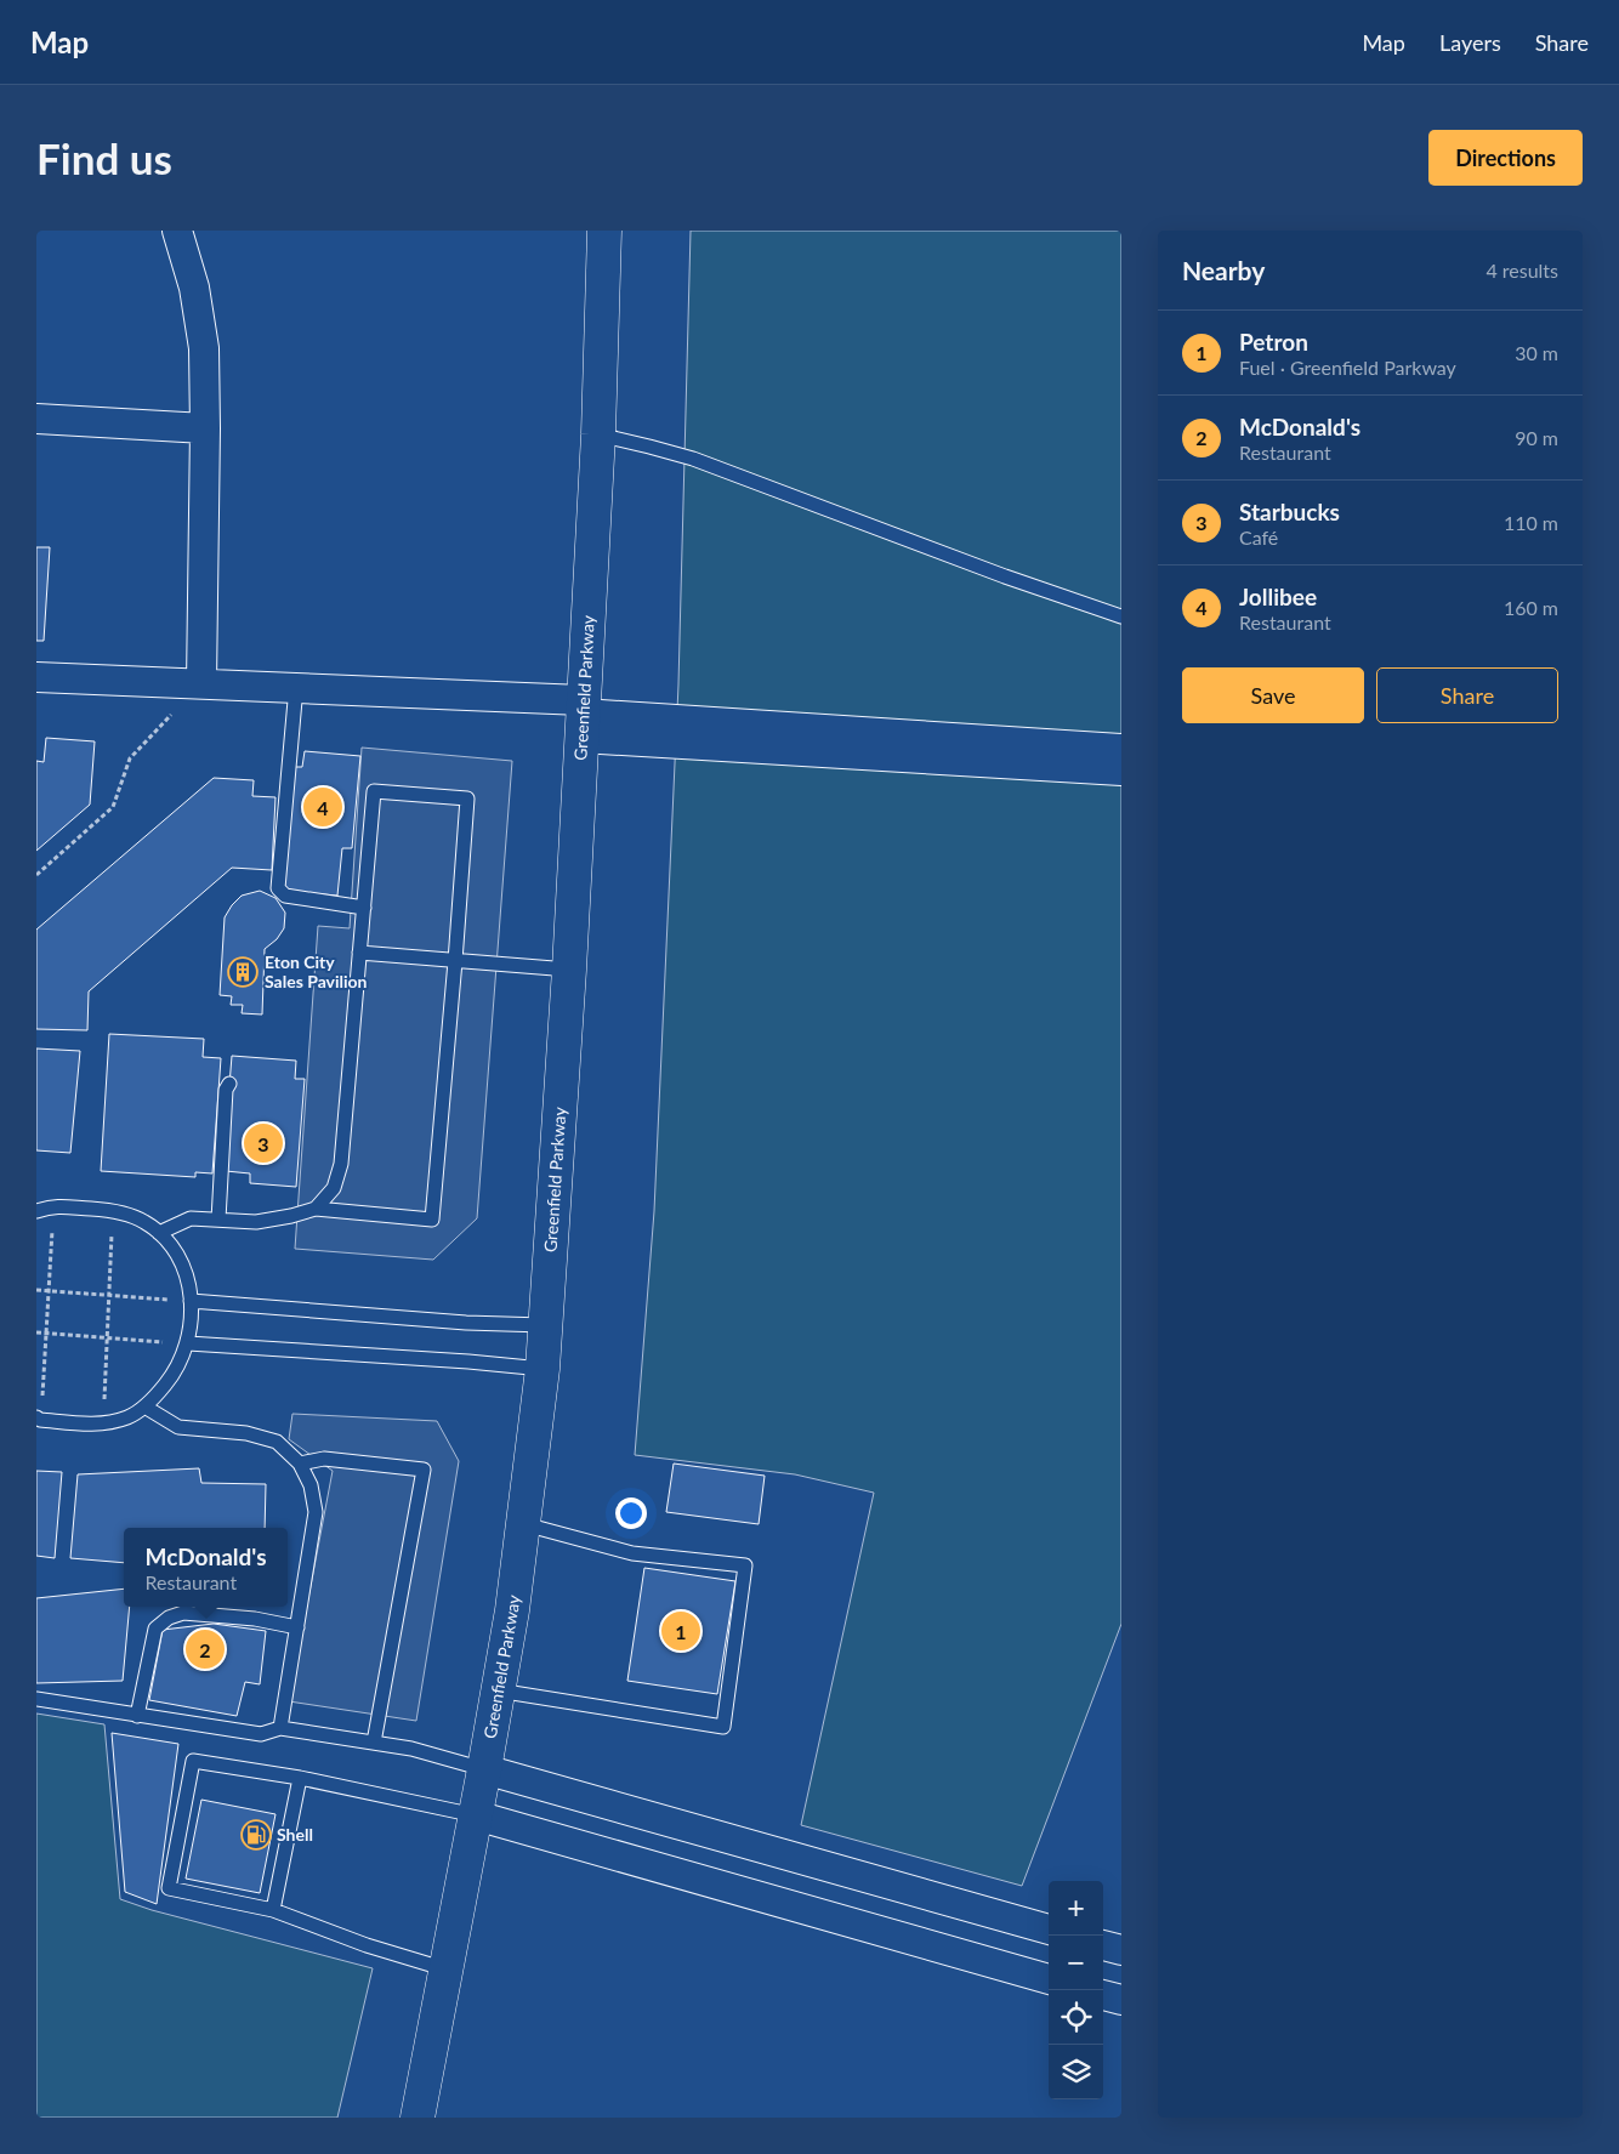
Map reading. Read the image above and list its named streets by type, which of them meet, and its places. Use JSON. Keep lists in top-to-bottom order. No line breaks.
{"streets":{"main road":["Greenfield Parkway"]},"places":{"building":["Eton City Sales Pavilion"],"fuel station":["Shell"]},"page":{"header":"Map","nav":["Map","Layers","Share"],"buttons":["Directions",["Save","Share"]],"title":"Find us","heading":["Nearby","4 results"],"list":[{"mark":"1","name":"Petron","note":"Fuel · Greenfield Parkway","value":"30 m"},{"mark":"2","name":"McDonald's","note":"Restaurant","value":"90 m"},{"mark":"3","name":"Starbucks","note":"Café","value":"110 m"},{"mark":"4","name":"Jollibee","note":"Restaurant","value":"160 m"}],"pins":["4","3","1","2"],"popup":["McDonald's","Restaurant"],"map_buttons":["+","−"]}}
